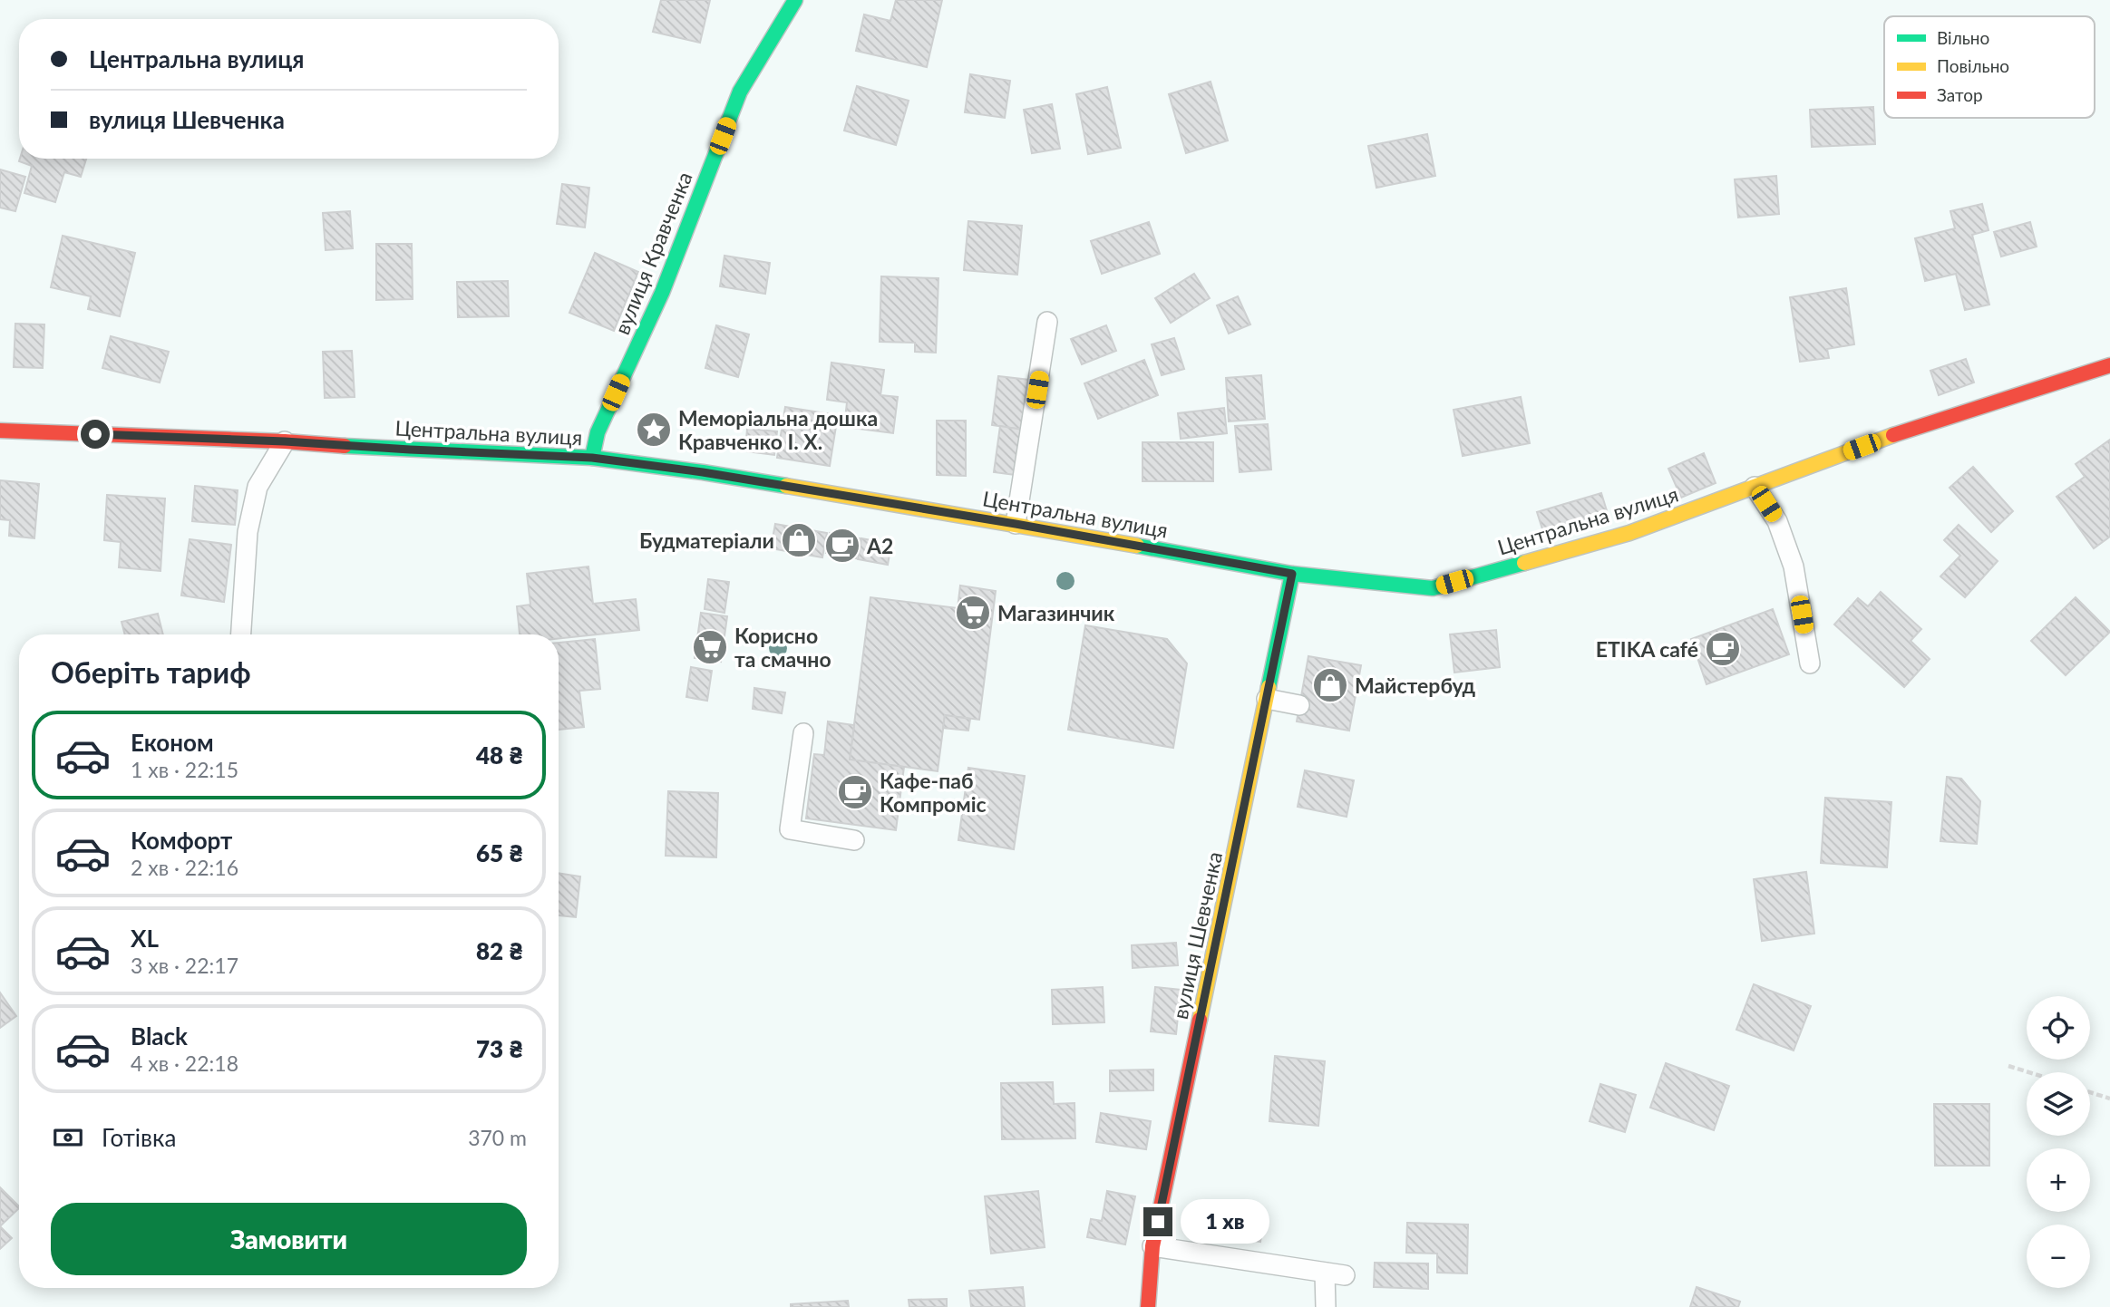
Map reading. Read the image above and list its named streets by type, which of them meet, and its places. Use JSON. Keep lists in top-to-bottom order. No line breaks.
{"streets":{"street":["вулиця Кравченка","Центральна вулиця","вулиця Шевченка"]},"crossings":[["вулиця Кравченка","Центральна вулиця"],["Центральна вулиця","вулиця Шевченка"]],"places":{"place":["Меморіальна дошка Кравченко І. Х."],"shop":["Будматеріали","Майстербуд"],"cafe":["А2","ETIKA café","Кафе-паб Компроміс"],"supermarket":["Магазинчик","Корисно та смачно"]},"legend":["Вільно","Повільно","Затор"],"page":{"banner":["Центральна вулиця","вулиця Шевченка"],"heading":"Оберіть тариф","list":[{"name":"Економ","note":"1 хв · 22:15","value":"48 ₴"},{"name":"Комфорт","note":"2 хв · 22:16","value":"65 ₴"},{"name":"XL","note":"3 хв · 22:17","value":"82 ₴"},{"name":"Black","note":"4 хв · 22:18","value":"73 ₴"}],"map_buttons":["+","−"],"pay":["Готівка","370 m"],"buttons":"Замовити","bubble":"1 хв"}}
